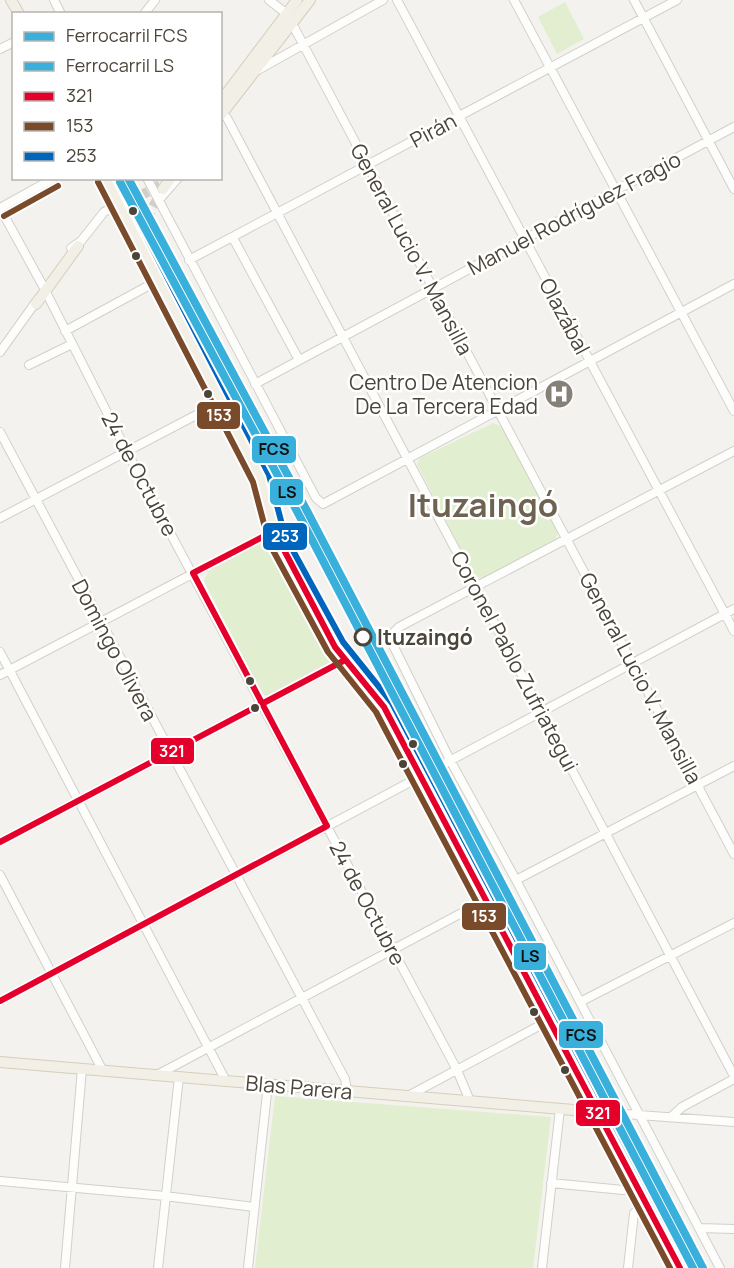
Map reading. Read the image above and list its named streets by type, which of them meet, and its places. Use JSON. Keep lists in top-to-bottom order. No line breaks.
{"streets":{"main road":["Blas Parera"],"street":["Pirán","Manuel Rodríguez Fragio","General Lucio V. Mansilla","Olazábal","24 de Octubre","Domingo Olivera","Coronel Pablo Zufriategui"]},"crossings":[["Pirán","General Lucio V. Mansilla"],["Pirán","Olazábal"],["Pirán","Coronel Pablo Zufriategui"],["Manuel Rodríguez Fragio","General Lucio V. Mansilla"],["Manuel Rodríguez Fragio","Olazábal"],["Manuel Rodríguez Fragio","Coronel Pablo Zufriategui"],["24 de Octubre","Blas Parera"],["Domingo Olivera","Blas Parera"]],"districts":["Ituzaingó"],"places":{"hospital":["Centro De Atencion De La Tercera Edad"],"other":["Ituzaingó"]},"lines":["rail line FCS","transit line 253","rail line LS","transit line 153","transit line 321"],"legend":["Ferrocarril FCS","Ferrocarril LS","321","153","253"]}
